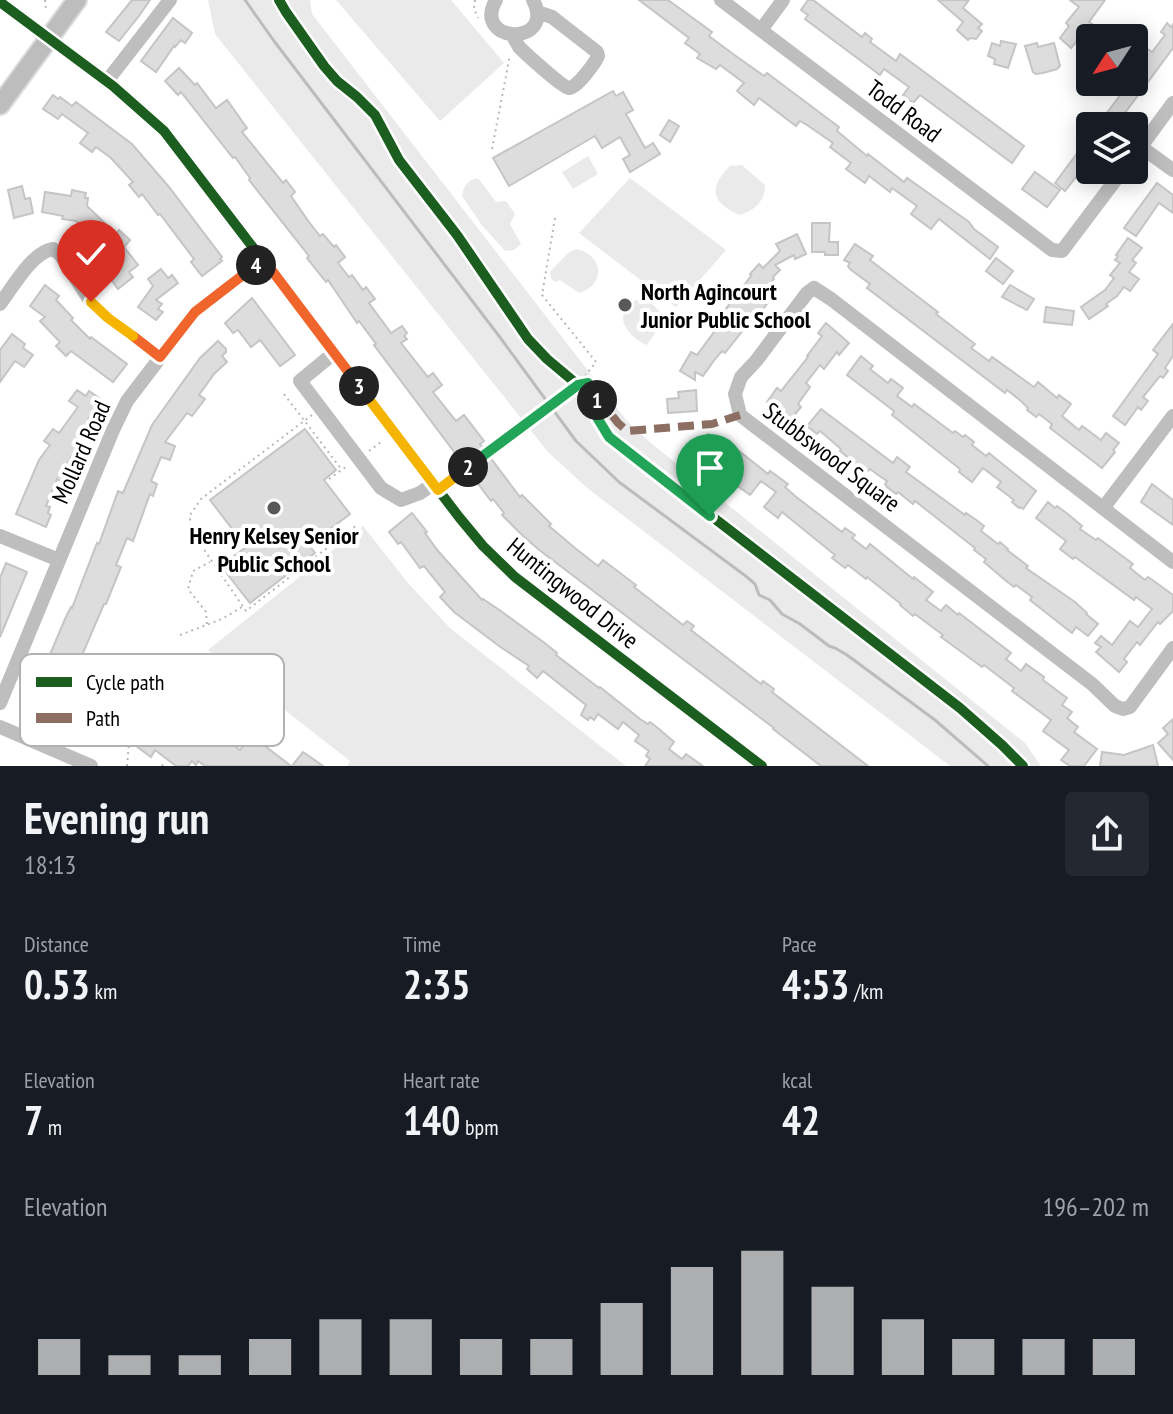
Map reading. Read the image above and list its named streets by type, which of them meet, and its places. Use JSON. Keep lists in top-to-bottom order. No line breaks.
{"streets":{"street":["Todd Road","Mollard Road","Stubbswood Square","Huntingwood Drive"]},"crossings":[["Mollard Road","Huntingwood Drive"]],"places":["North Agincourt Junior Public School","Henry Kelsey Senior Public School"],"legend":["Cycle path","Path"],"north":"bottom left","page":{"pins":["4","3","1","2"],"heading":["Evening run","18:13"],"stats":[["Distance","0.53 km"],["Time","2:35"],["Pace","4:53 /km"],["Elevation","7 m"],["Heart rate","140 bpm"],["kcal","42"]],"chart":["Elevation","196–202 m"]}}
